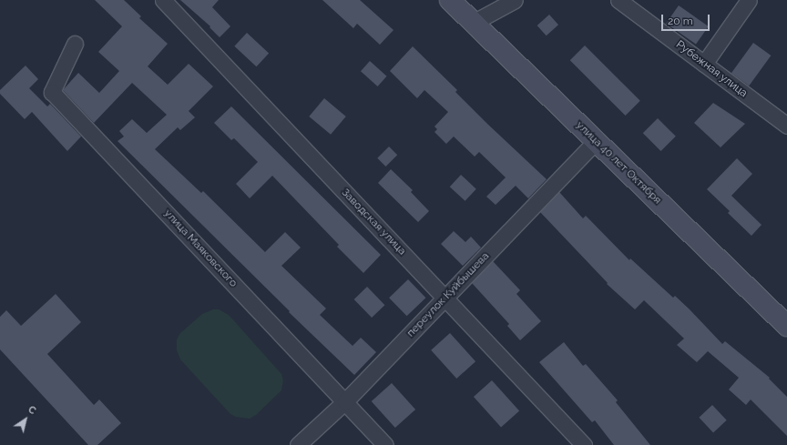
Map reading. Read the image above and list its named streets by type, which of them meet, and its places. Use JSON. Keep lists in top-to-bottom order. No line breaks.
{"streets":{"street":["Рубежная улица","улица 40 лет Октября","Заводская улица","улица Маяковского","переулок Куйбышева"]},"crossings":[["улица 40 лет Октября","переулок Куйбышева"],["Заводская улица","переулок Куйбышева"],["улица Маяковского","переулок Куйбышева"]],"scale_bar":"20 m","north":"top right"}
